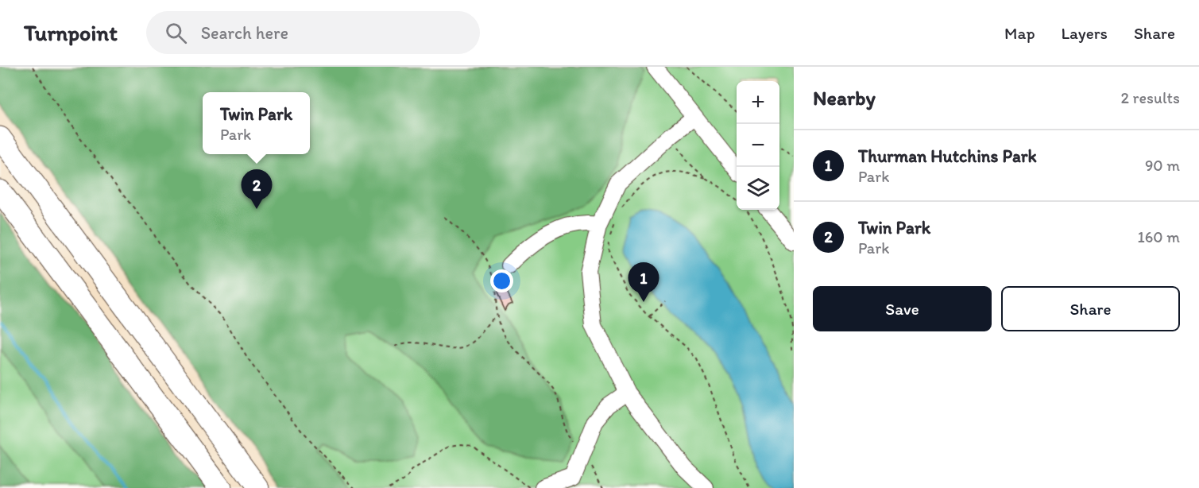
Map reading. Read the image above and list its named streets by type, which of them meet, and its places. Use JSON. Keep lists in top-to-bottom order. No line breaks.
{"page":{"header":"Turnpoint","search":"Search here","nav":["Map","Layers","Share"],"heading":["Nearby","2 results"],"map_buttons":["+","−"],"popup":["Twin Park","Park"],"list":[{"mark":"1","name":"Thurman Hutchins Park","note":"Park","value":"90 m"},{"mark":"2","name":"Twin Park","note":"Park","value":"160 m"}],"pins":["2","1"],"buttons":["Save","Share"]}}
